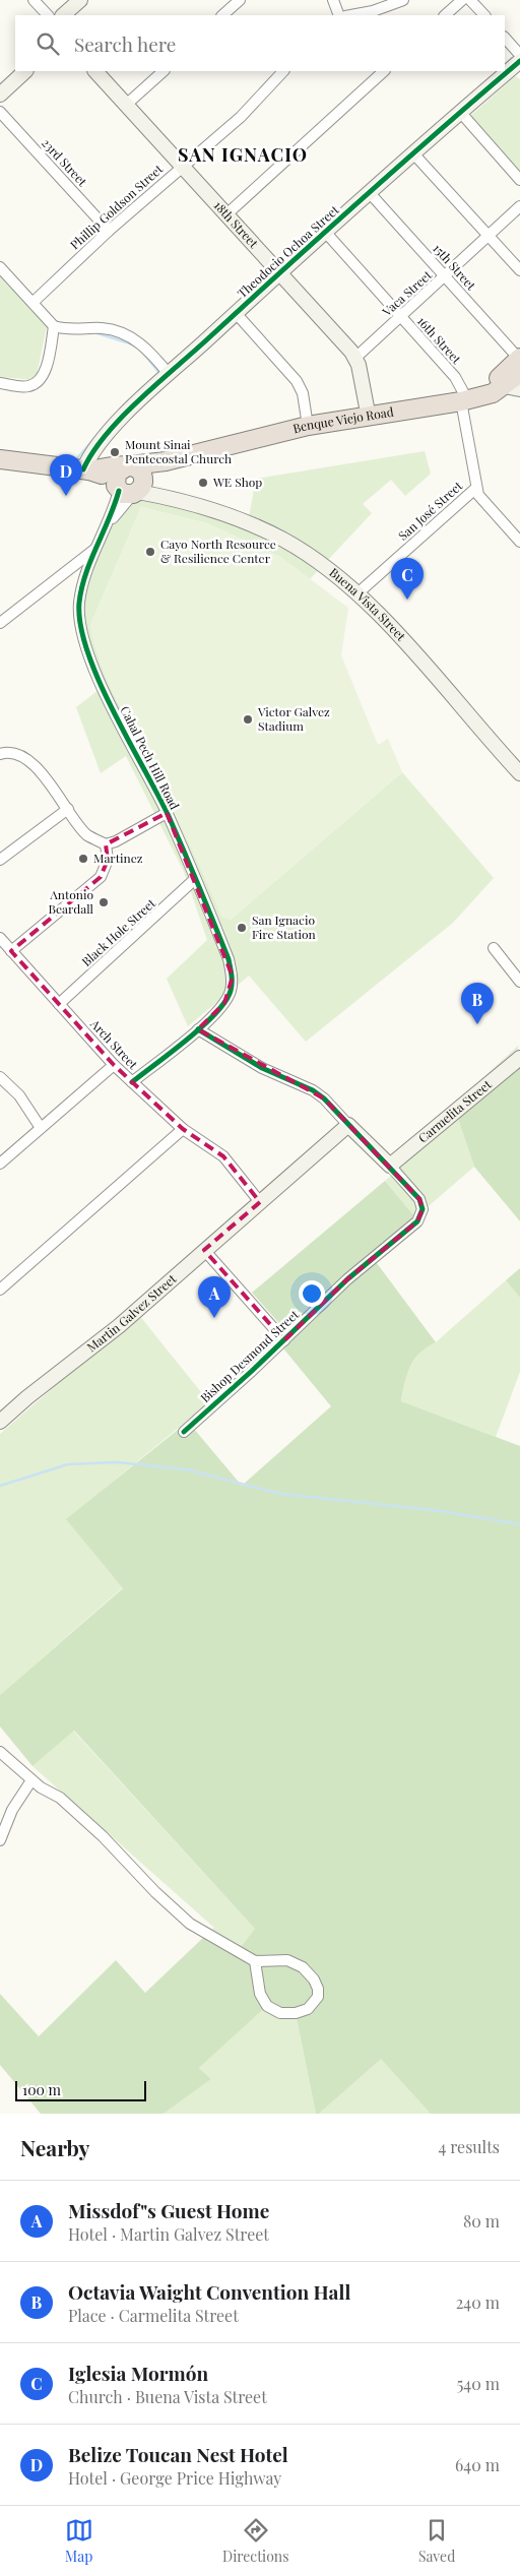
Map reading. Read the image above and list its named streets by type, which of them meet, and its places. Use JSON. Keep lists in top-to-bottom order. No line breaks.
{"streets":{"highway":["Benque Viejo Road"],"street":["23rd Street","Phillip Goldson Street","18th Street","Theodocio Ochoa Street","15th Street","Vaca Street","16th Street","San José Street","Buena Vista Street","Cahal Pech Hill Road","Black Hole Street","Arch Street","Carmelita Street","Martin Galvez Street","Bishop Desmond Street"]},"crossings":[["23rd Street","Phillip Goldson Street"],["Phillip Goldson Street","18th Street"],["18th Street","Theodocio Ochoa Street"],["18th Street","Vaca Street"],["18th Street","Benque Viejo Road"],["Theodocio Ochoa Street","15th Street"],["Theodocio Ochoa Street","16th Street"],["Theodocio Ochoa Street","Benque Viejo Road"],["15th Street","Vaca Street"],["15th Street","Benque Viejo Road"],["Vaca Street","16th Street"],["16th Street","Benque Viejo Road"],["Benque Viejo Road","Buena Vista Street"],["Benque Viejo Road","Cahal Pech Hill Road"],["San José Street","Buena Vista Street"],["Buena Vista Street","Cahal Pech Hill Road"],["Cahal Pech Hill Road","Black Hole Street"],["Cahal Pech Hill Road","Arch Street"],["Black Hole Street","Arch Street"],["Arch Street","Martin Galvez Street"],["Carmelita Street","Bishop Desmond Street"]],"districts":["SAN IGNACIO"],"places":["Mount Sinai Pentecostal Church","WE Shop","Cayo North Resource & Resilience Center","Victor Galvez Stadium","Martinez","Antonio Beardall","San Ignacio Fire Station"],"scale_bar":"100 m","page":{"search":"Search here","pins":["D","C","B","A"],"scale":"100 m","heading":["Nearby","4 results"],"list":[{"mark":"A","name":"Missdof\"s Guest Home","note":"Hotel · Martin Galvez Street","value":"80 m"},{"mark":"B","name":"Octavia Waight Convention Hall","note":"Place · Carmelita Street","value":"240 m"},{"mark":"C","name":"Iglesia Mormón","note":"Church · Buena Vista Street","value":"540 m"},{"mark":"D","name":"Belize Toucan Nest Hotel","note":"Hotel · George Price Highway","value":"640 m"}],"nav":["Map","Directions","Saved"]}}
